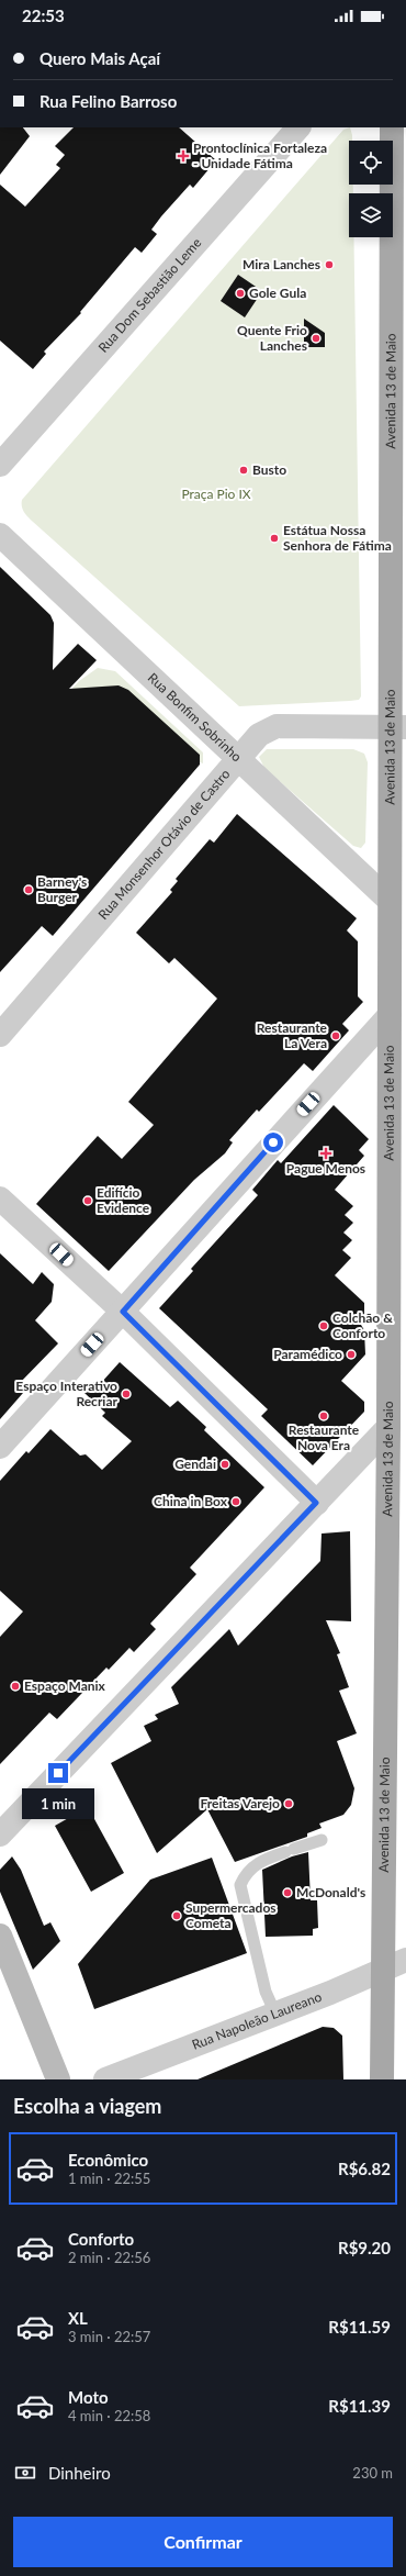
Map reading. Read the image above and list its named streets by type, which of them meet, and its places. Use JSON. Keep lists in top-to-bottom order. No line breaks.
{"streets":{"main road":["Avenida 13 de Maio"],"street":["Rua Dom Sebastião Leme","Rua Bonfim Sobrinho","Rua Monsenhor Otávio de Castro","Rua Napoleão Laureano"]},"crossings":[["Avenida 13 de Maio","Rua Bonfim Sobrinho"],["Avenida 13 de Maio","Rua Monsenhor Otávio de Castro"],["Avenida 13 de Maio","Rua Napoleão Laureano"],["Rua Bonfim Sobrinho","Rua Monsenhor Otávio de Castro"]],"parks":["Praça Pio IX"],"places":{"health":["Prontoclínica Fortaleza - Unidade Fátima","Pague Menos"],"other":["Mira Lanches","Gole Gula","Quente Frio Lanches","Busto","Estátua Nossa Senhora de Fátima","Barney's Burger","Restaurante La Vera","Edifício Evidence","Colchão & Conforto","Paramédico","Espaço Interativo Recriar","Restaurante Nova Era","Gendai","China in Box","Espaço Manix","Freitas Varejo","McDonald's","Supermercados Cometa"]},"page":{"status":"22:53","banner":["Quero Mais Açaí","Rua Felino Barroso"],"bubble":"1 min","heading":"Escolha a viagem","list":[{"name":"Econômico","note":"1 min · 22:55","value":"R$6.82"},{"name":"Conforto","note":"2 min · 22:56","value":"R$9.20"},{"name":"XL","note":"3 min · 22:57","value":"R$11.59"},{"name":"Moto","note":"4 min · 22:58","value":"R$11.39"}],"pay":["Dinheiro","230 m"],"buttons":"Confirmar"}}
